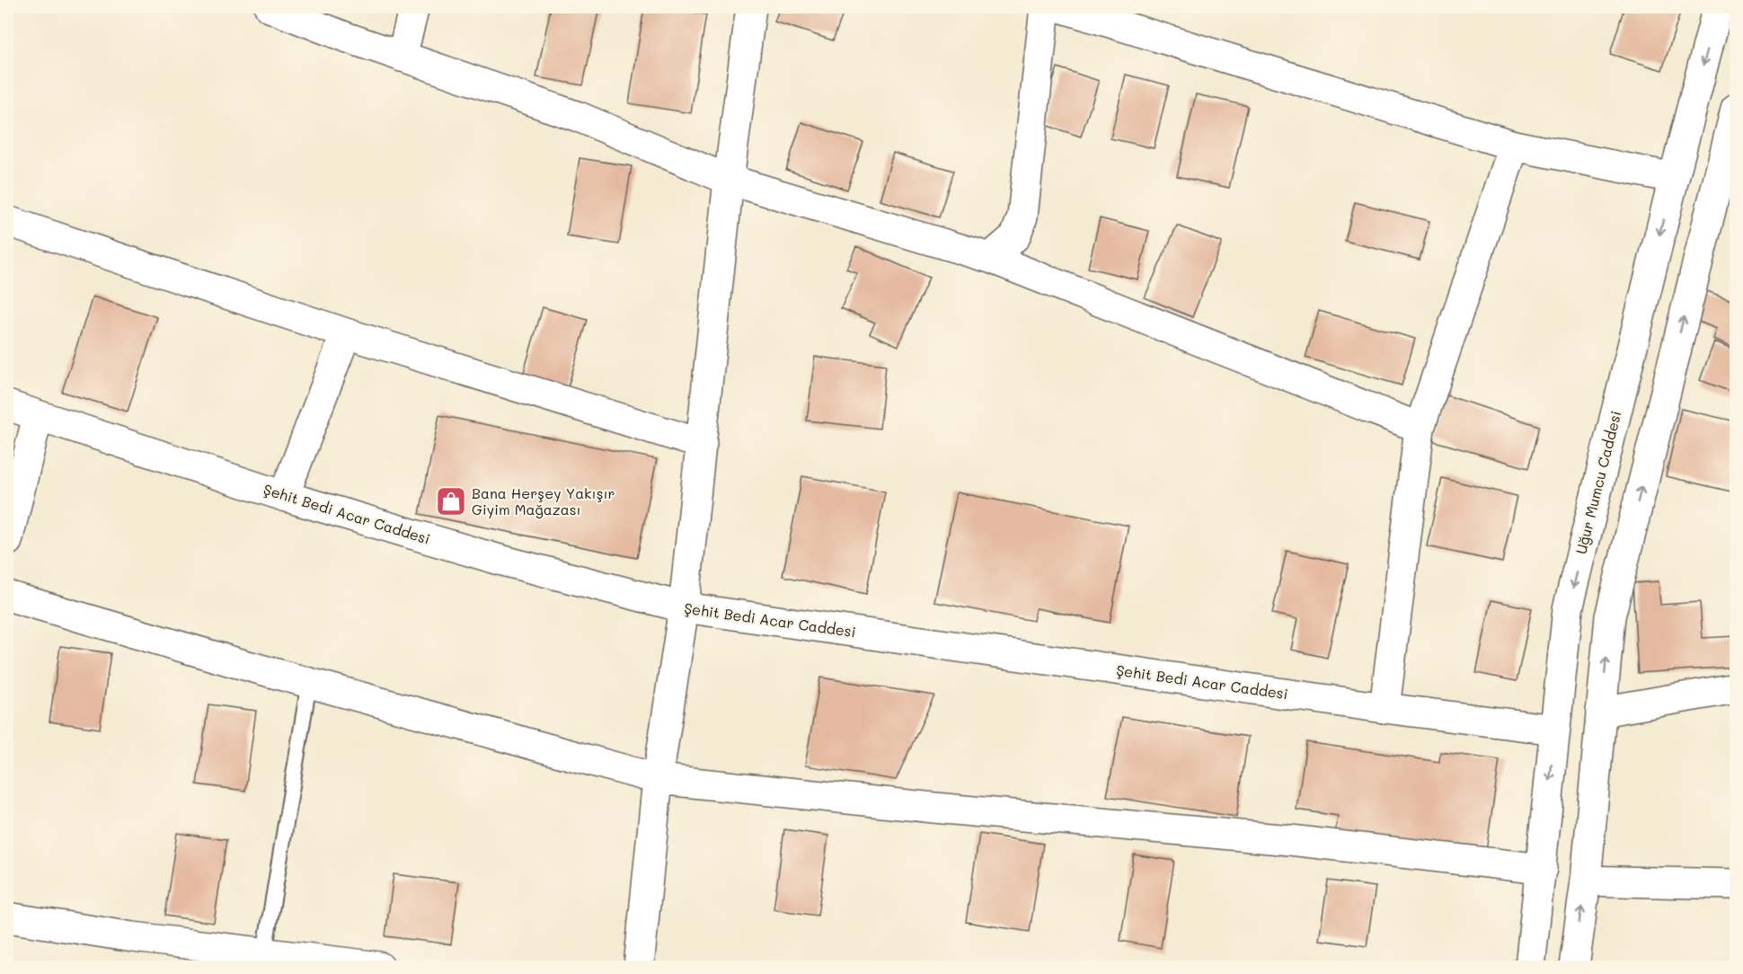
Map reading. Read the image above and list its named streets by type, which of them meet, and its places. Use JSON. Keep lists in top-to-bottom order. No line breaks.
{"streets":{"street":["Uğur Mumcu Caddesi","Şehit Bedi Acar Caddesi"]},"crossings":[["Uğur Mumcu Caddesi","Şehit Bedi Acar Caddesi"]],"places":{"shop":["Bana Herşey Yakışır Giyim Mağazası"]}}
